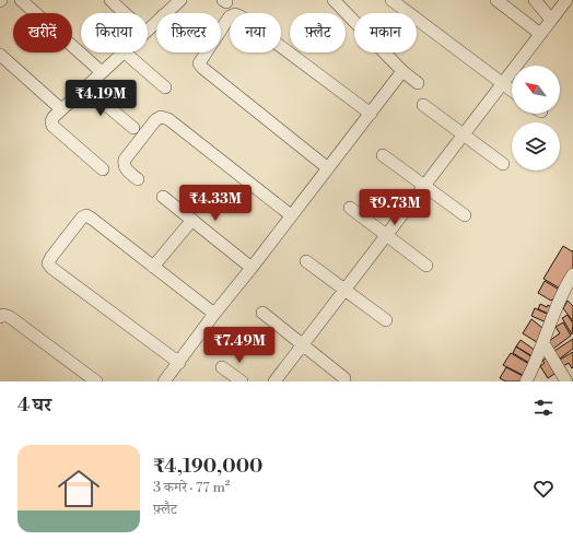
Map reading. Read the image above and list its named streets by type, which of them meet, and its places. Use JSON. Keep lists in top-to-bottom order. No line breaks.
{"north":"top left","page":{"chip":["खरीदें","किराया","फ़िल्टर","नया","फ़्लैट","मकान"],"price":["₹4.19M","₹4.33M","₹9.73M","₹7.49M"],"heading":"4 घर","list":[{"name":"₹4,190,000","note":"3 कमरे · 77 m² · फ़्लैट"}]}}
